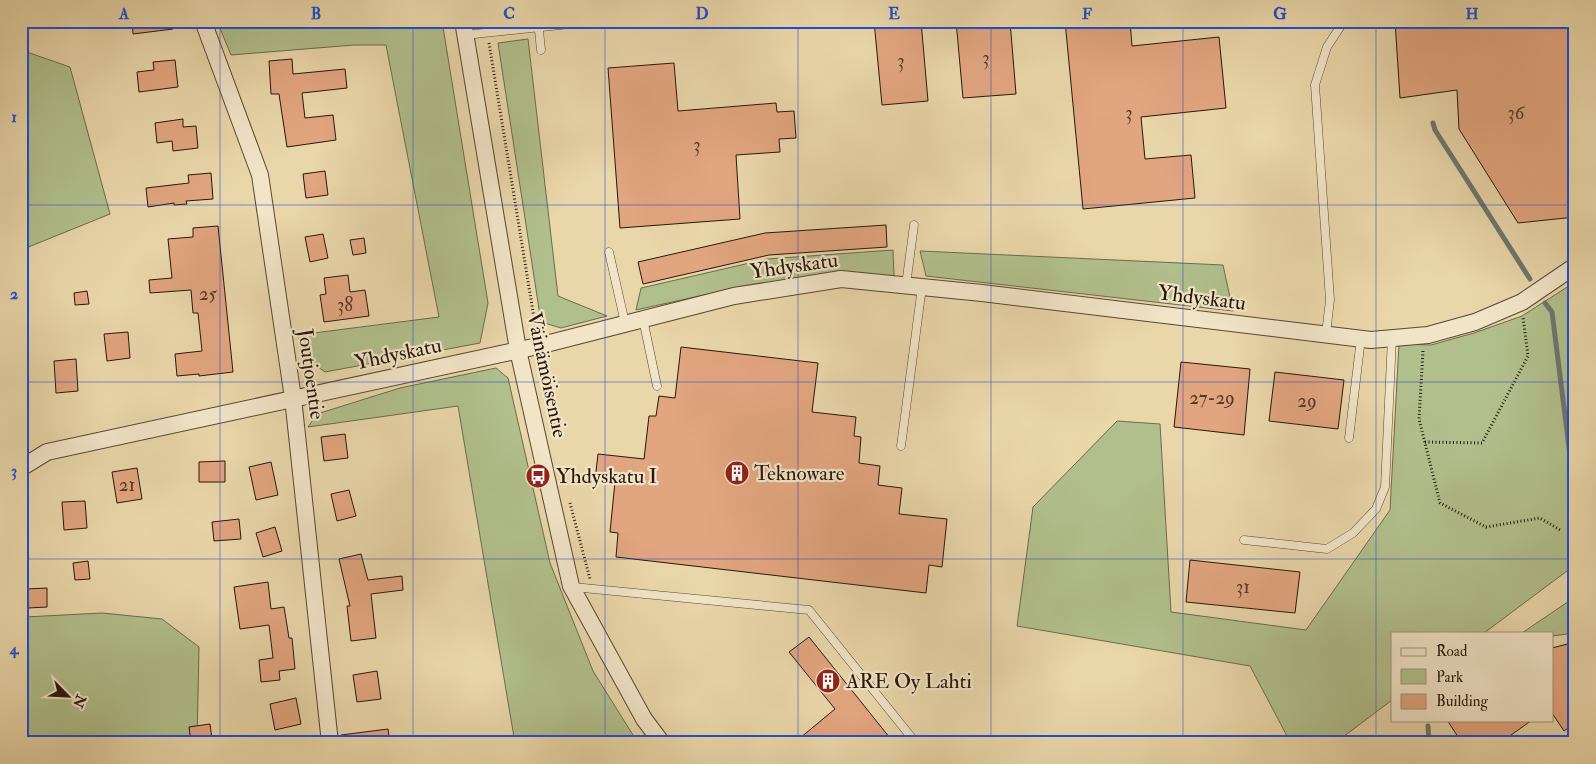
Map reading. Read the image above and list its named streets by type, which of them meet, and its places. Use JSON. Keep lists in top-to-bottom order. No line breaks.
{"streets":{"street":["Yhdyskatu","Joutjoentie","Väinämöisentie"]},"crossings":[["Yhdyskatu","Joutjoentie"],["Yhdyskatu","Väinämöisentie"]],"places":{"building":["Teknoware","ARE Oy Lahti"],"bus stop":["Yhdyskatu I"]},"house_numbers":["3","3","3","36","3","25","38","27-29","29","21","31"],"legend":["Road","Park","Building"],"north":"bottom right","grid":{"columns":["A","B","C","D","E","F","G","H"],"rows":["1","2","3","4"]}}
